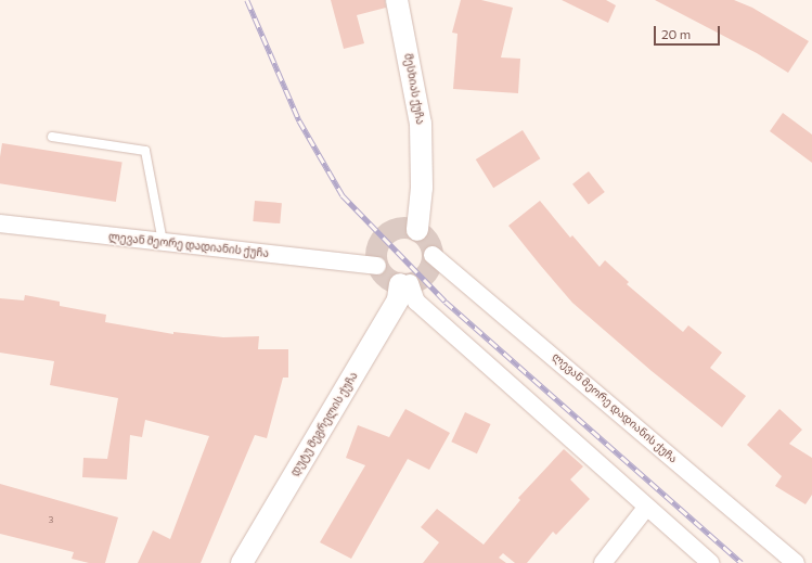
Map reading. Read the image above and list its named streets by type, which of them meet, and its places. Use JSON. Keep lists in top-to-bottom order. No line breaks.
{"streets":{"street":["მესხიას ქუჩა","ლევან მეორე დადიანის ქუჩა","დუტუ მეგრელის ქუჩა"]},"house_numbers":["3"],"scale_bar":"20 m"}
